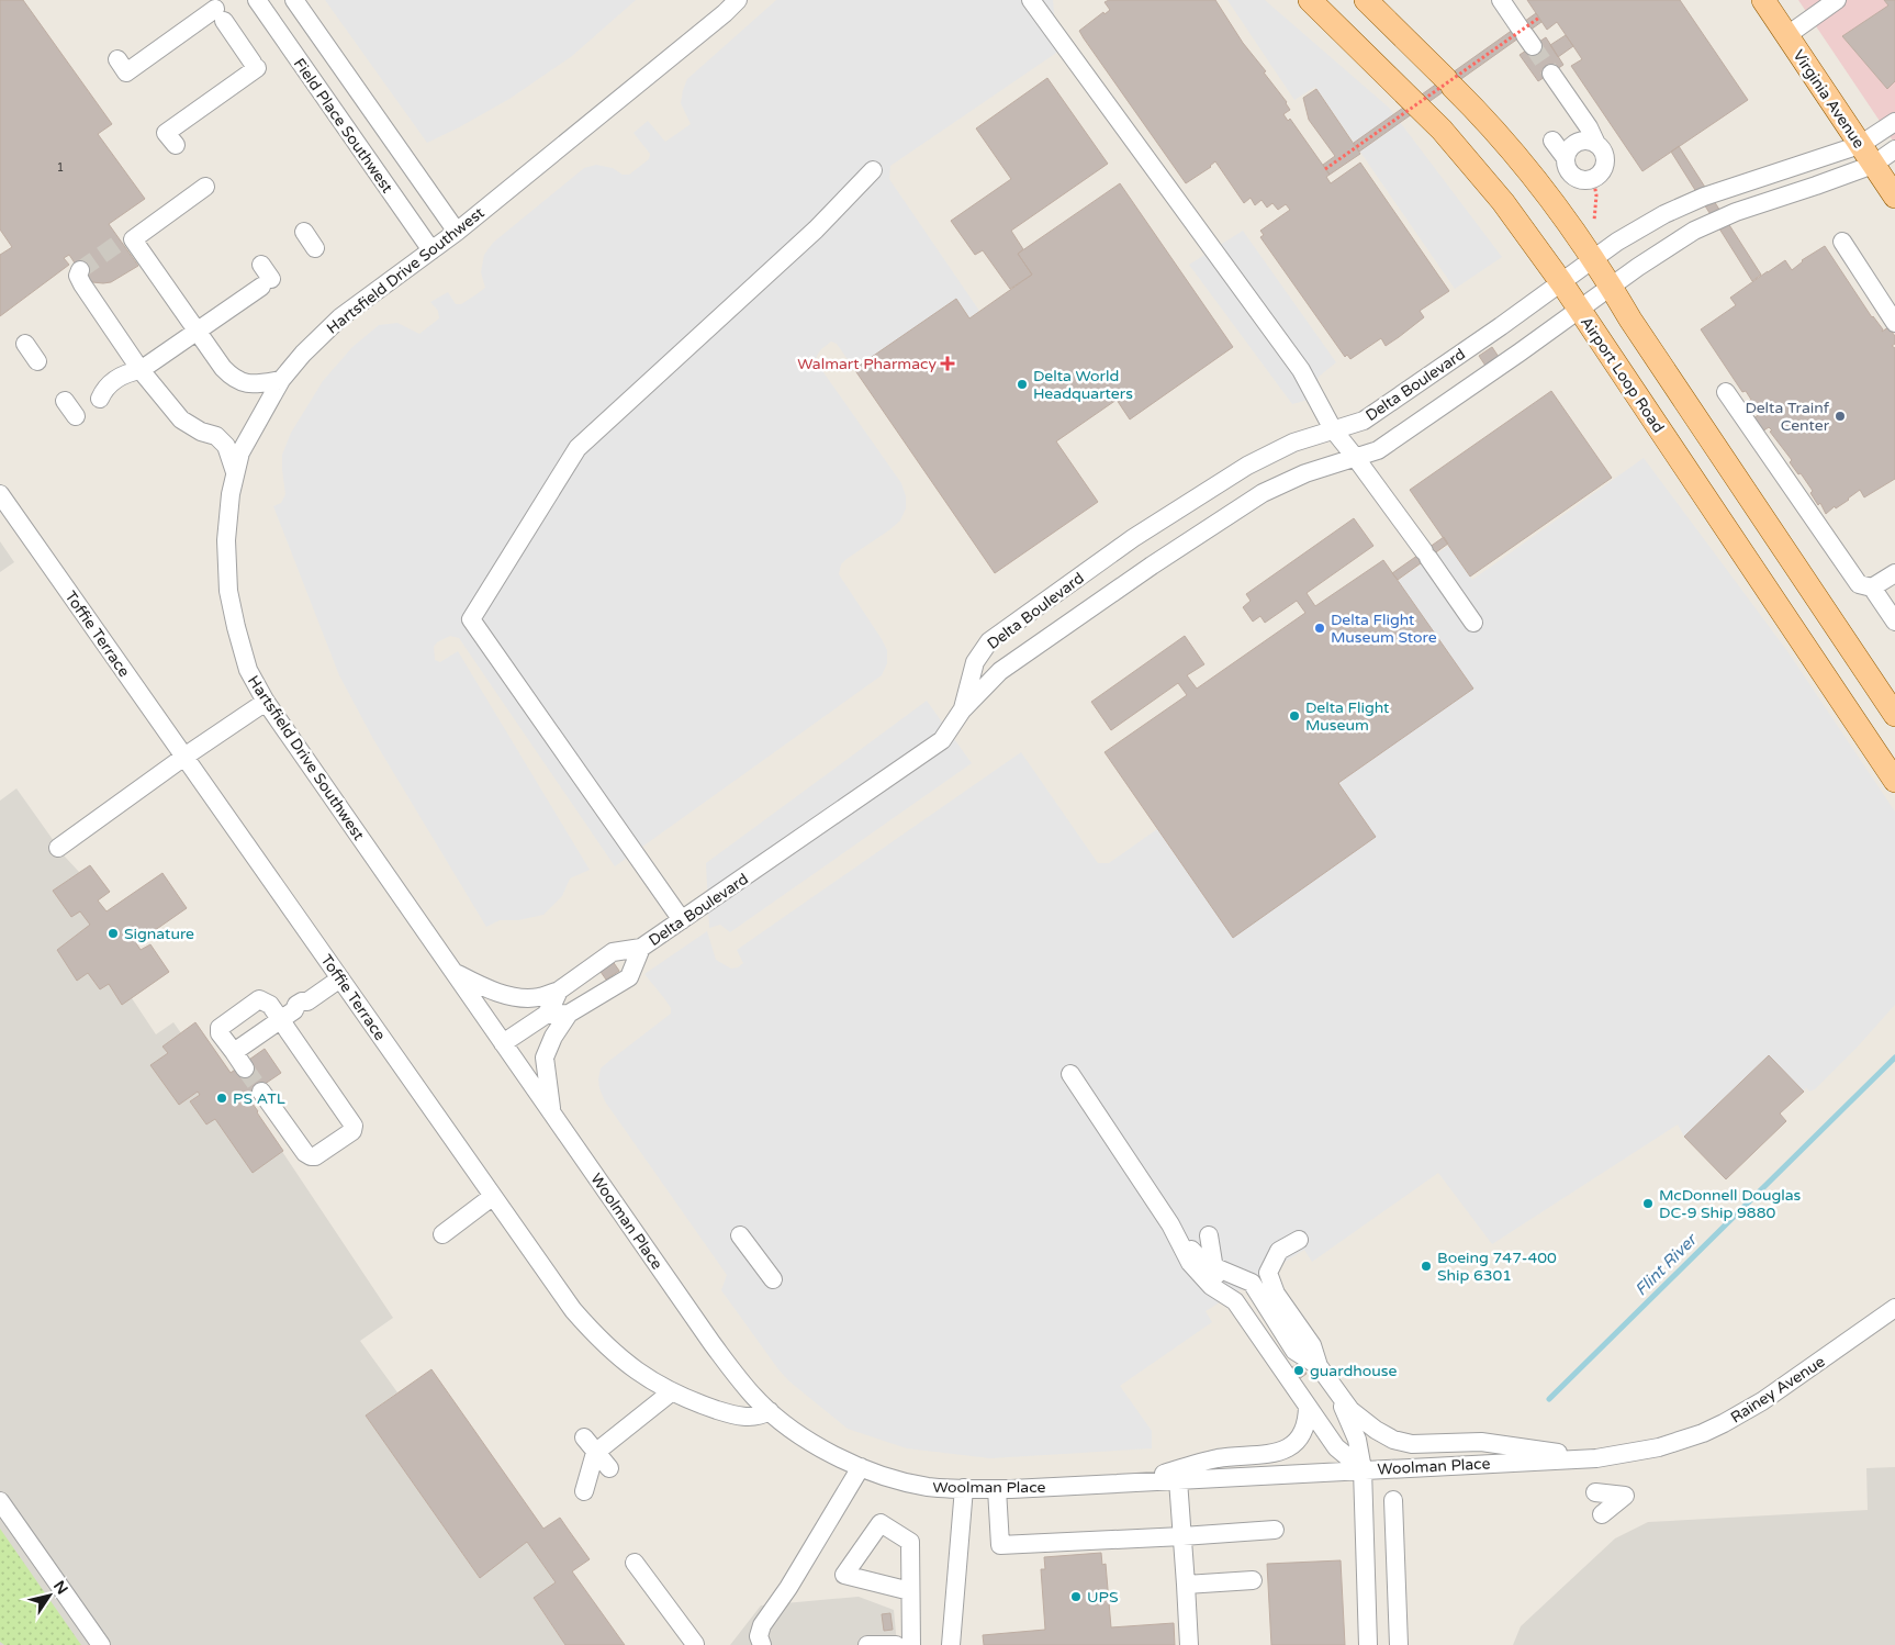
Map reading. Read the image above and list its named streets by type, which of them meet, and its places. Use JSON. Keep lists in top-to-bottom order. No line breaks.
{"streets":{"main road":["Virginia Avenue","Airport Loop Road"],"street":["Field Place Southwest","Hartsfield Drive Southwest","Delta Boulevard","Toffie Terrace","Woolman Place","Rainey Avenue"]},"crossings":[["Virginia Avenue","Delta Boulevard"],["Field Place Southwest","Hartsfield Drive Southwest"],["Hartsfield Drive Southwest","Delta Boulevard"],["Hartsfield Drive Southwest","Woolman Place"],["Airport Loop Road","Delta Boulevard"],["Delta Boulevard","Woolman Place"],["Toffie Terrace","Woolman Place"],["Woolman Place","Rainey Avenue"]],"water":["Flint River"],"places":{"health":["Walmart Pharmacy"],"other":["Delta World Headquarters","Delta Trainf Center","Delta Flight Museum Store","Delta Flight Museum","Signature","PS ATL","McDonnell Douglas DC-9 Ship 9880","Boeing 747-400 Ship 6301","guardhouse","UPS"]},"house_numbers":["1"],"north":"top right"}
